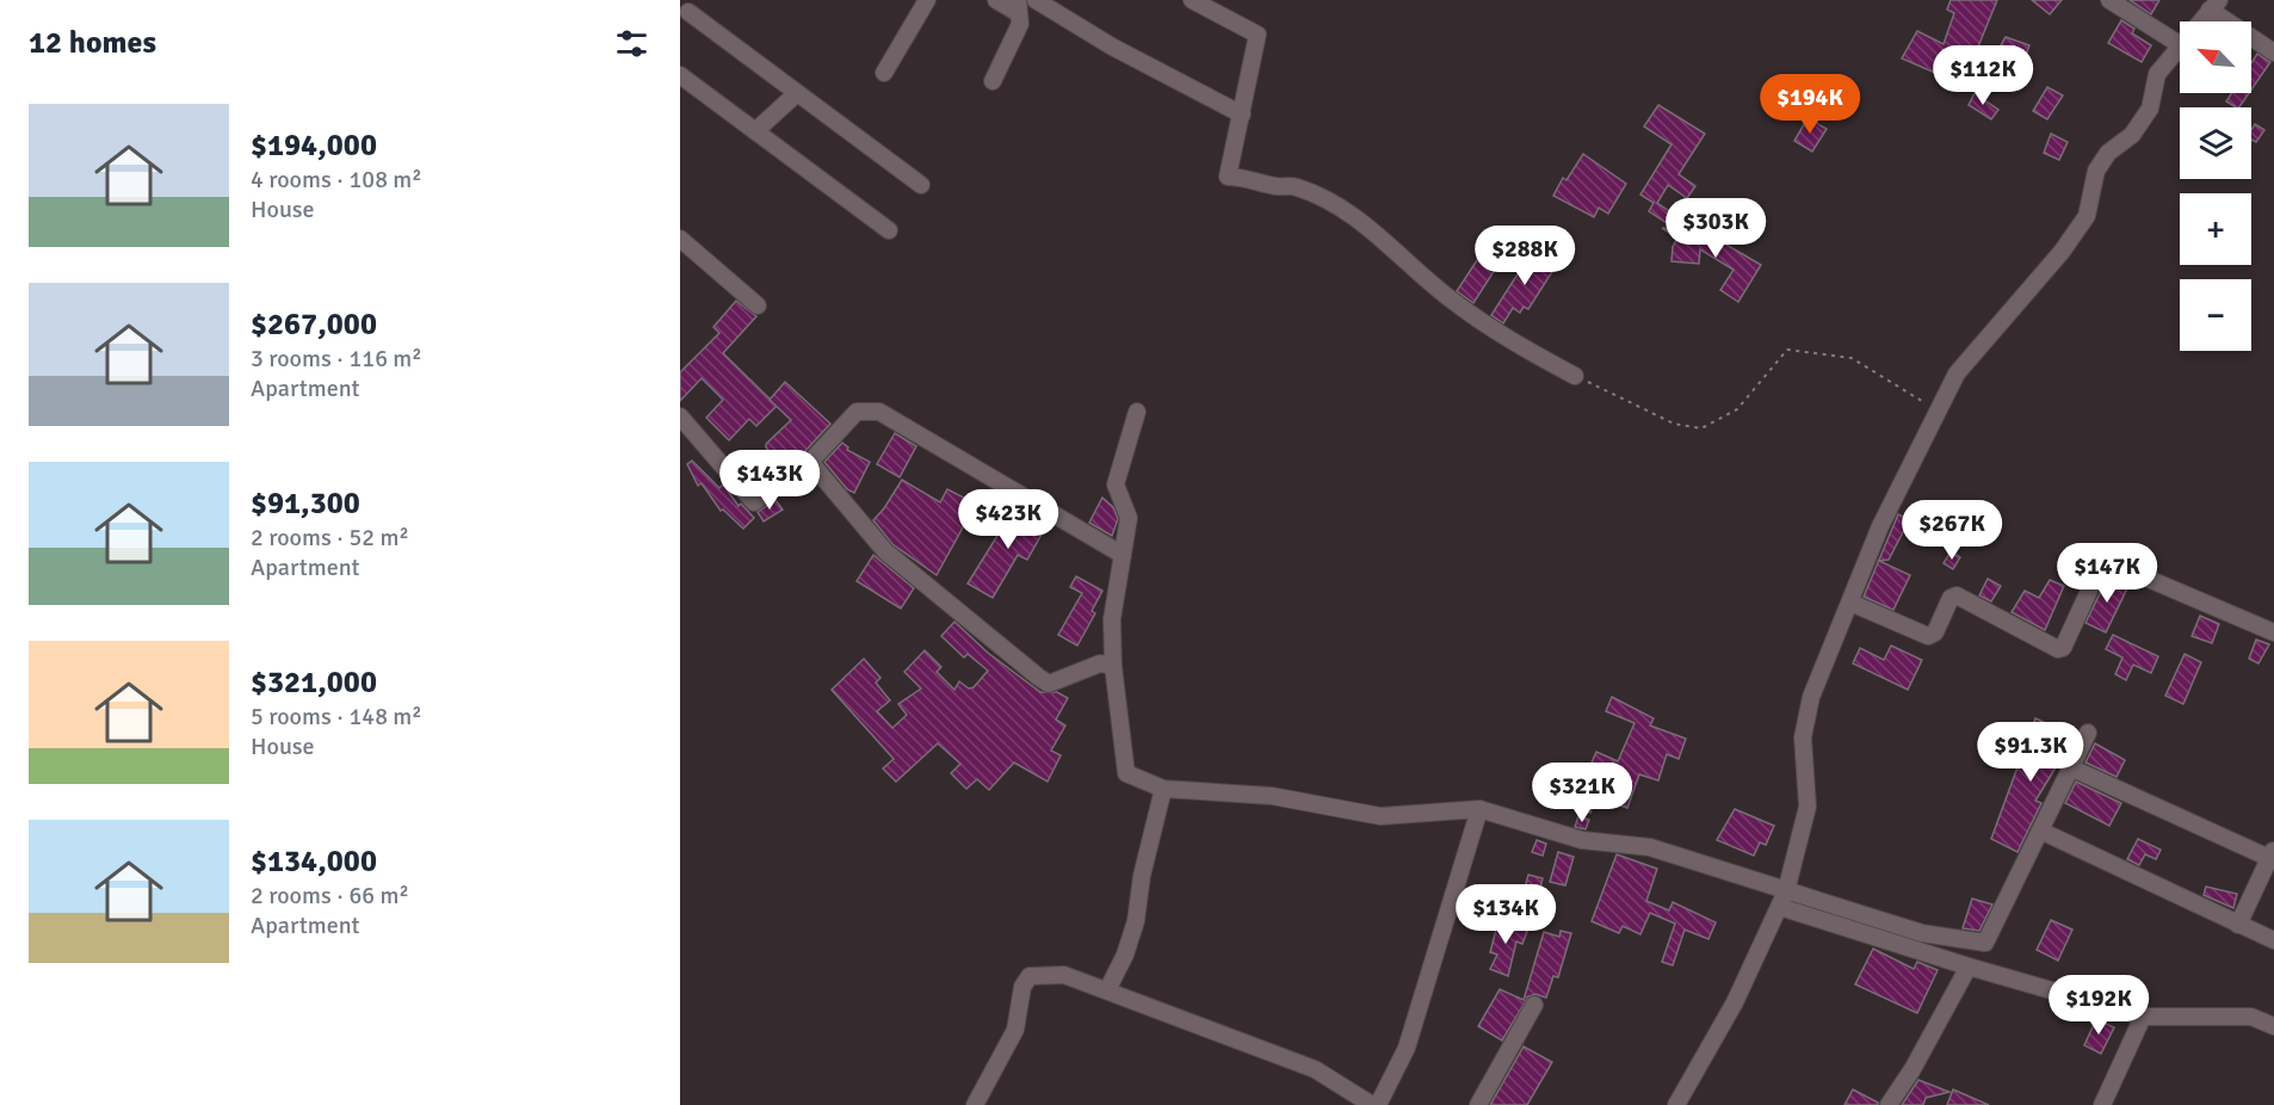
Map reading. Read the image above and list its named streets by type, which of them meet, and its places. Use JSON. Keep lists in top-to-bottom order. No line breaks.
{"north":"top left","page":{"heading":"12 homes","map_buttons":["+","−"],"price":["$112K","$194K","$303K","$288K","$143K","$423K","$267K","$147K","$91.3K","$321K","$134K","$192K"],"list":[{"name":"$194,000","note":"4 rooms · 108 m² · House"},{"name":"$267,000","note":"3 rooms · 116 m² · Apartment"},{"name":"$91,300","note":"2 rooms · 52 m² · Apartment"},{"name":"$321,000","note":"5 rooms · 148 m² · House"},{"name":"$134,000","note":"2 rooms · 66 m² · Apartment"}]}}
